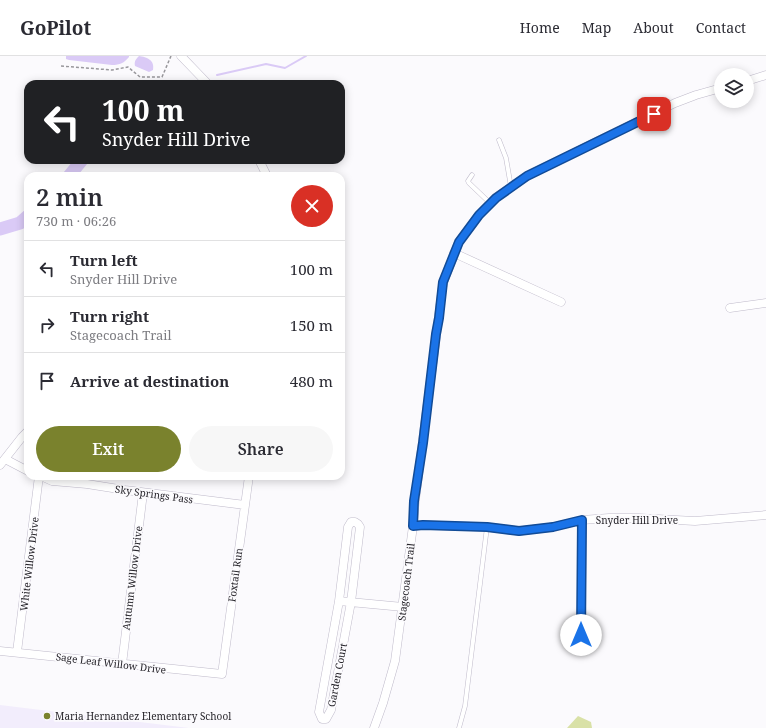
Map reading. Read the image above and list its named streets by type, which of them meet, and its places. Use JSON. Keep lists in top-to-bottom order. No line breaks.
{"streets":{"street":["Sky Springs Pass","Snyder Hill Drive","White Willow Drive","Foxtail Run","Autumn Willow Drive","Stagecoach Trail","Sage Leaf Willow Drive","Garden Court"]},"crossings":[["Sky Springs Pass","Foxtail Run"],["Sky Springs Pass","Autumn Willow Drive"],["Snyder Hill Drive","Stagecoach Trail"],["White Willow Drive","Sage Leaf Willow Drive"],["Foxtail Run","Sage Leaf Willow Drive"],["Autumn Willow Drive","Sage Leaf Willow Drive"]],"places":["Maria Hernandez Elementary School"],"page":{"header":"GoPilot","nav":["Home","Map","About","Contact"],"turn":["100 m","Snyder Hill Drive"],"heading":["2 min","730 m · 06:26"],"list":[{"name":"Turn left","note":"Snyder Hill Drive","value":"100 m"},{"name":"Turn right","note":"Stagecoach Trail","value":"150 m"},{"name":"Arrive at destination","value":"480 m"}],"buttons":["Exit","Share"]}}
